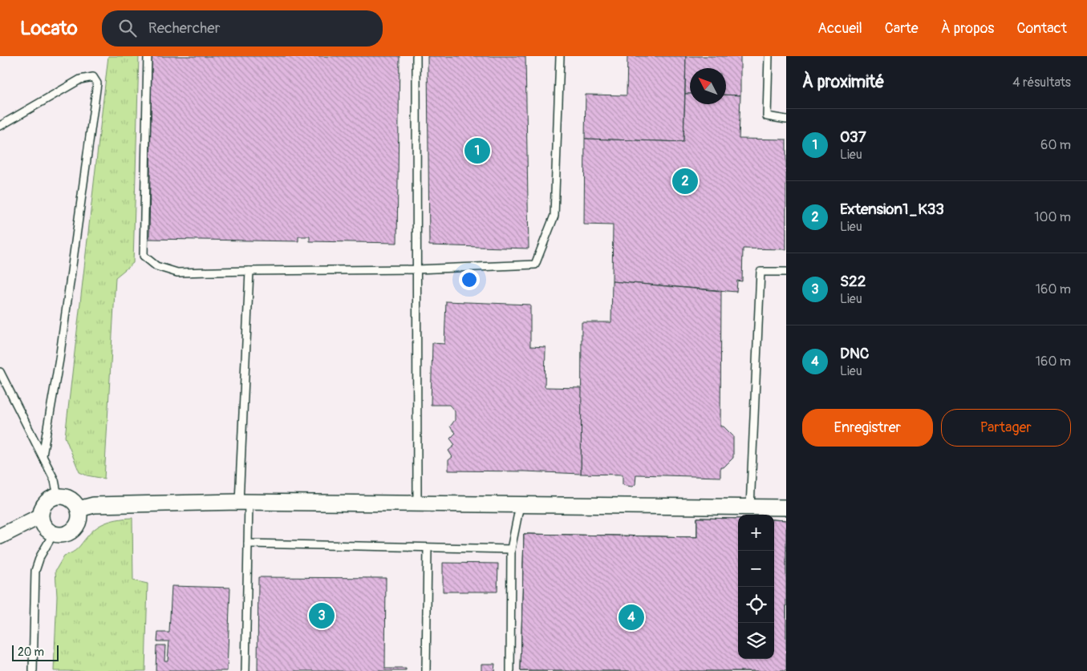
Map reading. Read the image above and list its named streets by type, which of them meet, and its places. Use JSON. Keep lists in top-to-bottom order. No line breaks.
{"scale_bar":"20 m","north":"top left","page":{"header":"Locato","search":"Rechercher","nav":["Accueil","Carte","À propos","Contact"],"heading":["À proximité","4 résultats"],"list":[{"mark":"1","name":"O37","note":"Lieu","value":"60 m"},{"mark":"2","name":"Extension1_K33","note":"Lieu","value":"100 m"},{"mark":"3","name":"S22","note":"Lieu","value":"160 m"},{"mark":"4","name":"DNC","note":"Lieu","value":"160 m"}],"pins":["1","2","3","4"],"buttons":["Enregistrer","Partager"],"map_buttons":["+","−"],"scale":"20 m"}}
